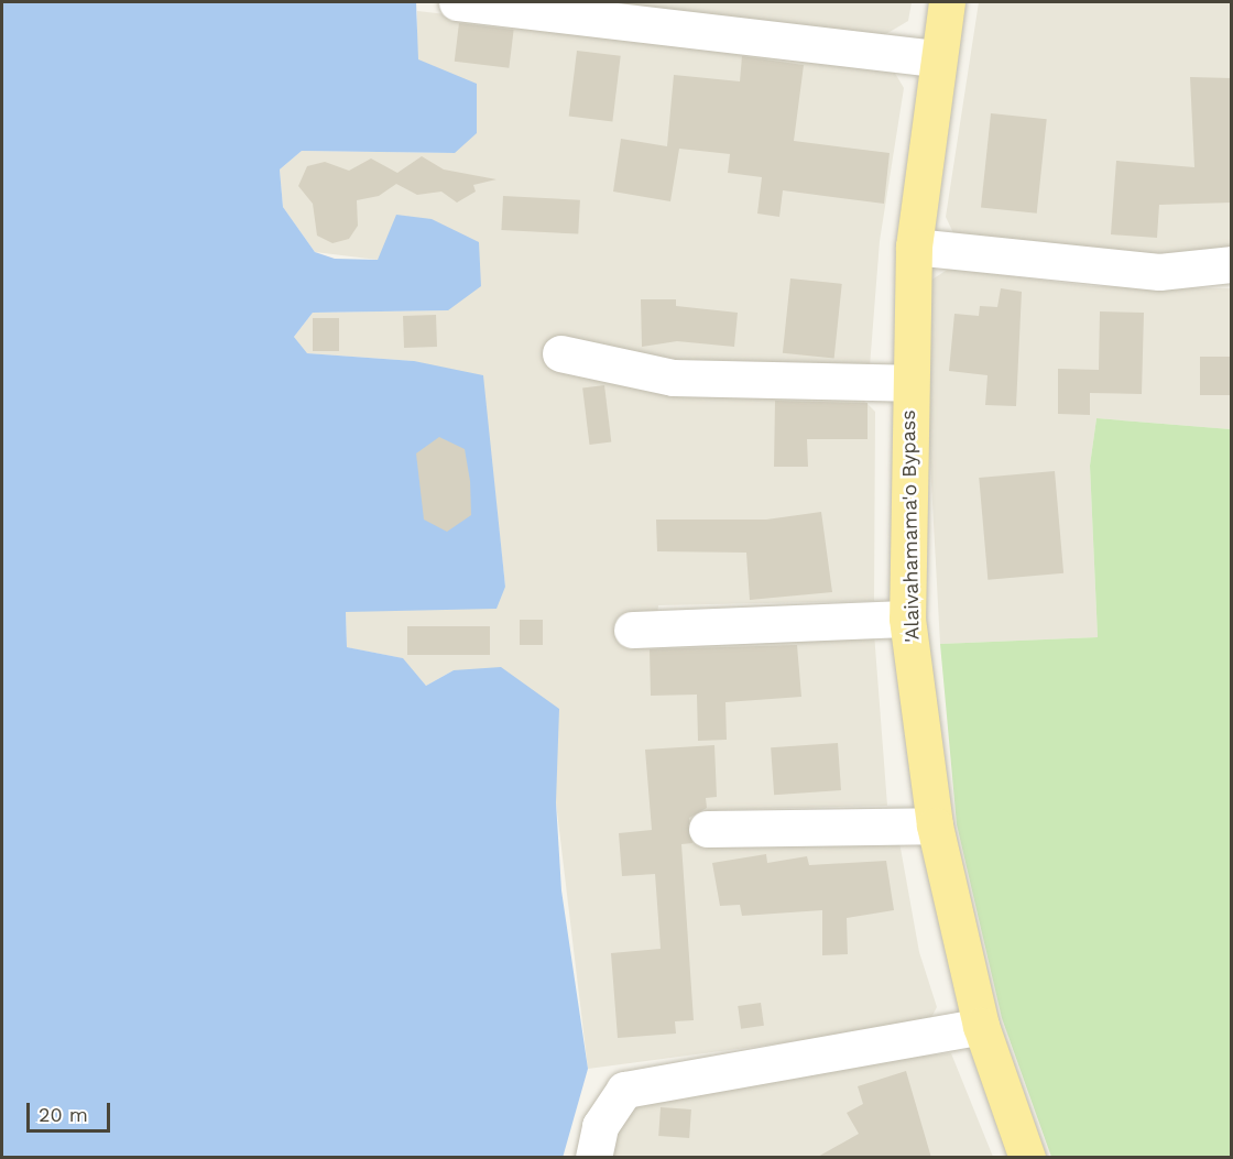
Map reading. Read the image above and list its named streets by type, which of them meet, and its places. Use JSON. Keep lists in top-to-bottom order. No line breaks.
{"streets":{"main road":["'Alaivahamama'o Bypass"]},"scale_bar":"20 m"}
